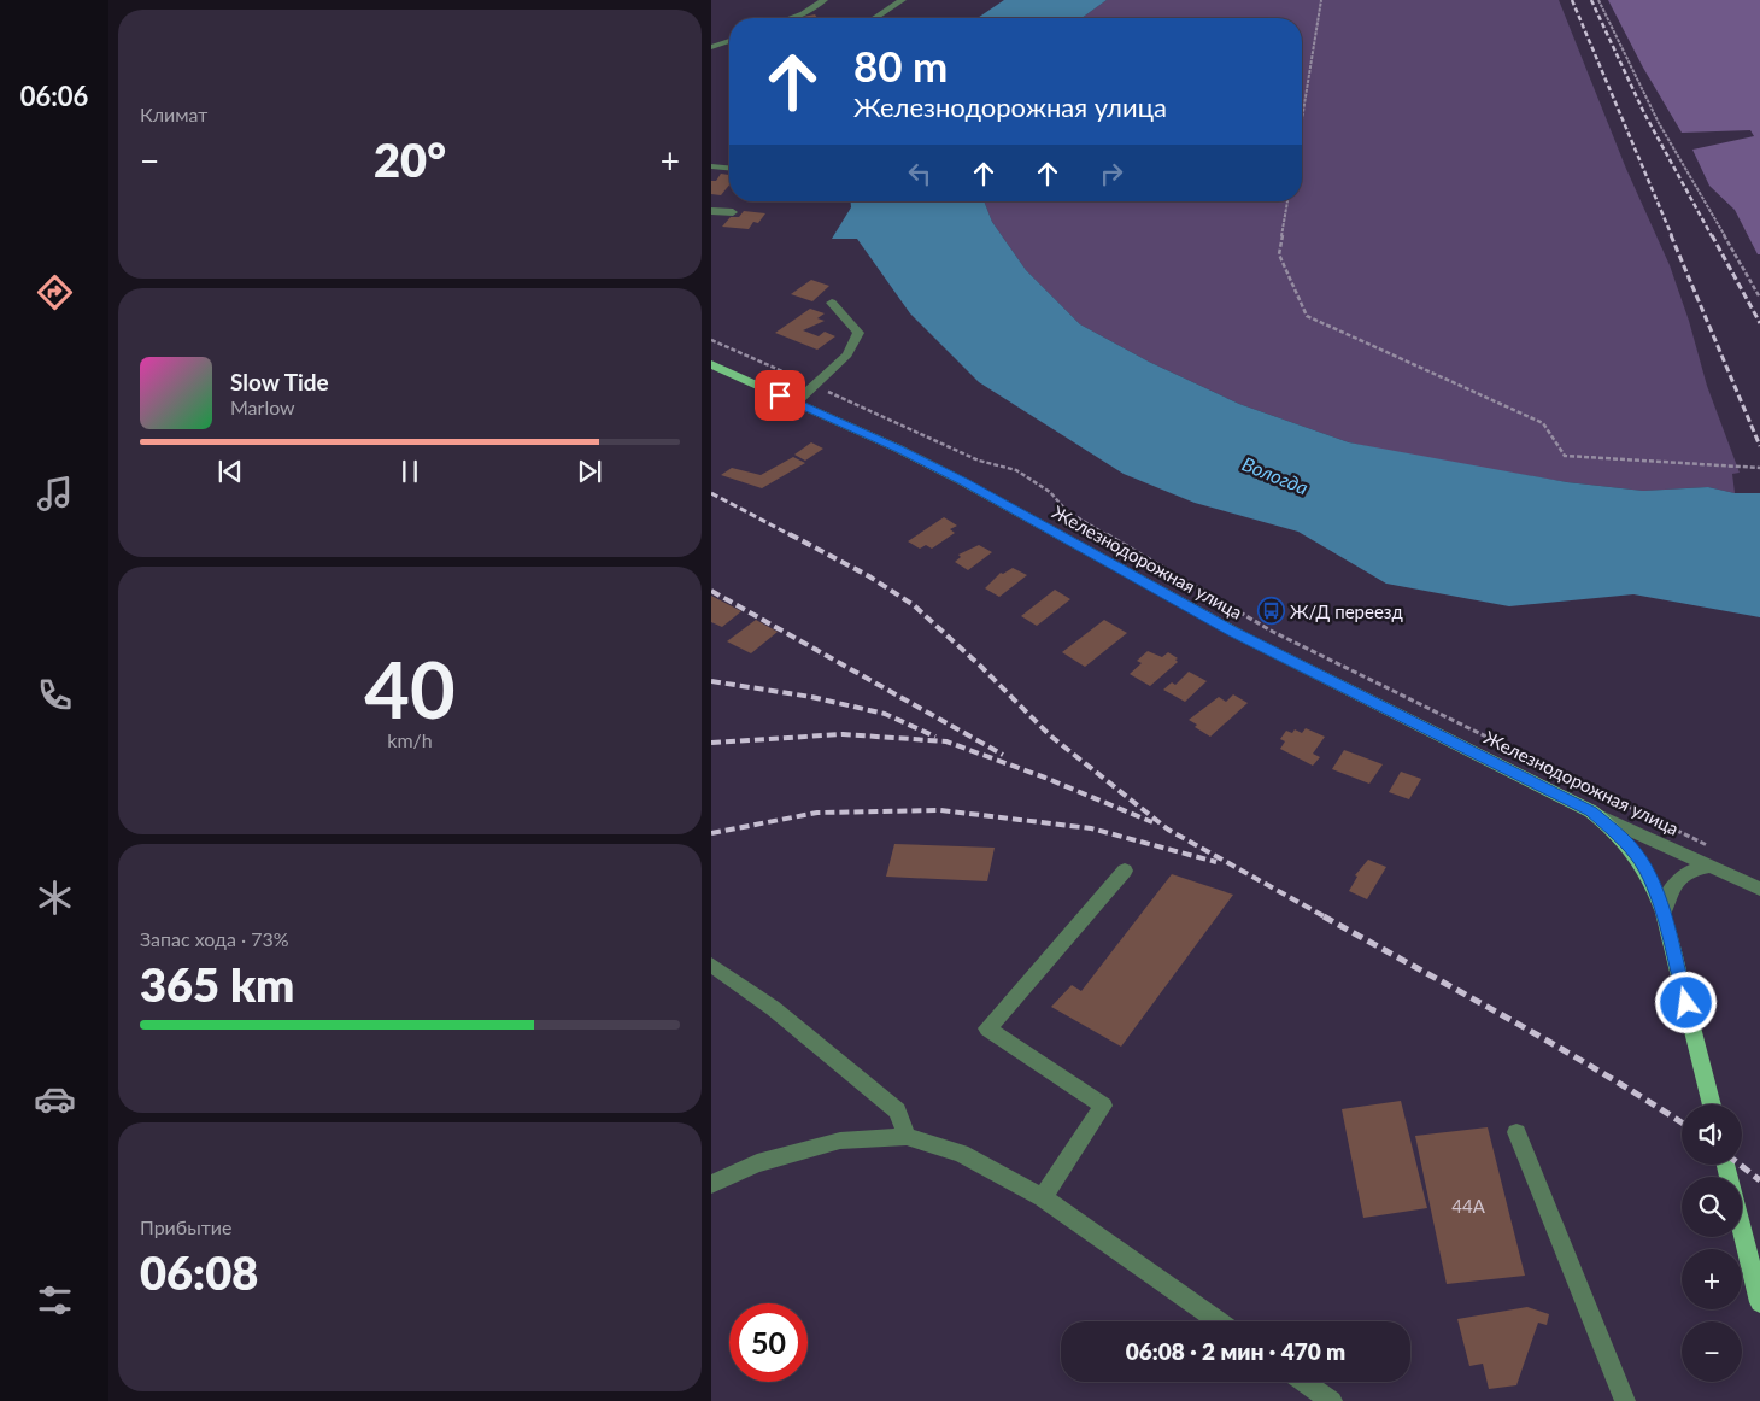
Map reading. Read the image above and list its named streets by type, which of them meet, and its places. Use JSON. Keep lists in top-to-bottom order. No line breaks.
{"streets":{"main road":["Железнодорожная улица"]},"water":["Вологда"],"places":{"bus stop":["Ж/Д переезд"]},"house_numbers":["44А"],"page":{"tabs":"06:06","tile":["Климат",["40","km/h"],["Запас хода · 73%","365 km"],["Прибытие","06:08"]],"turn":["80 m","Железнодорожная улица"],"heat":["−","20°","+"],"song":["Slow Tide","Marlow"],"map_buttons":["+","−"],"limit":"50","trip":"06:08 · 2 мин · 470 m"}}
